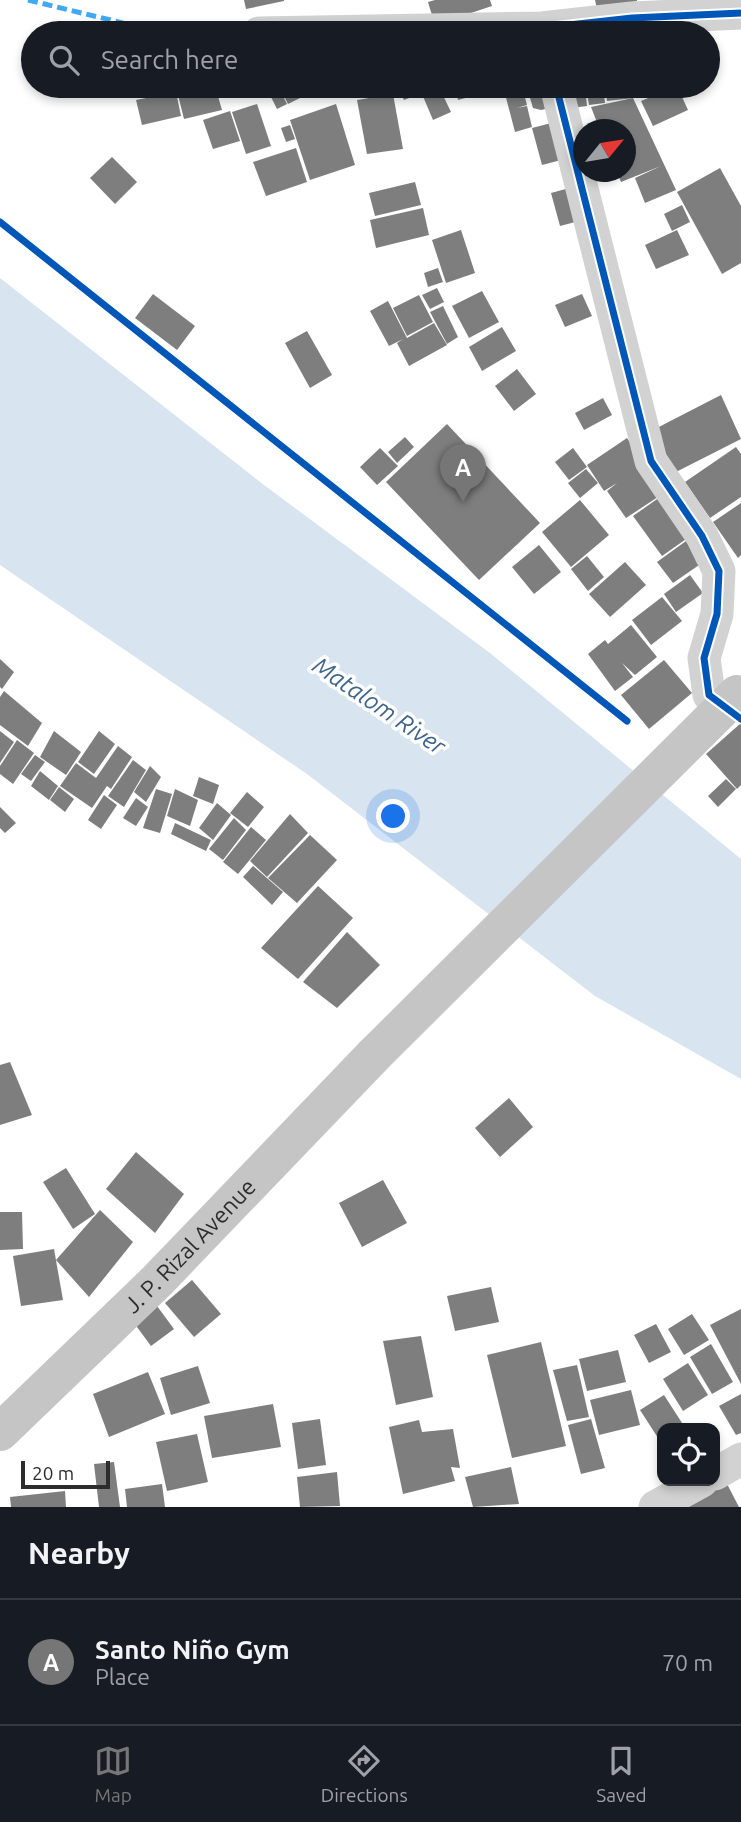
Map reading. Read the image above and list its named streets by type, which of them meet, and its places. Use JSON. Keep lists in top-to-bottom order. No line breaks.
{"streets":{"main road":["J. P. Rizal Avenue"]},"water":["Matalom River"],"scale_bar":"20 m","north":"top right","page":{"search":"Search here","pins":"A","scale":"20 m","heading":"Nearby","list":[{"mark":"A","name":"Santo Niño Gym","note":"Place","value":"70 m"}],"nav":["Map","Directions","Saved"]}}
